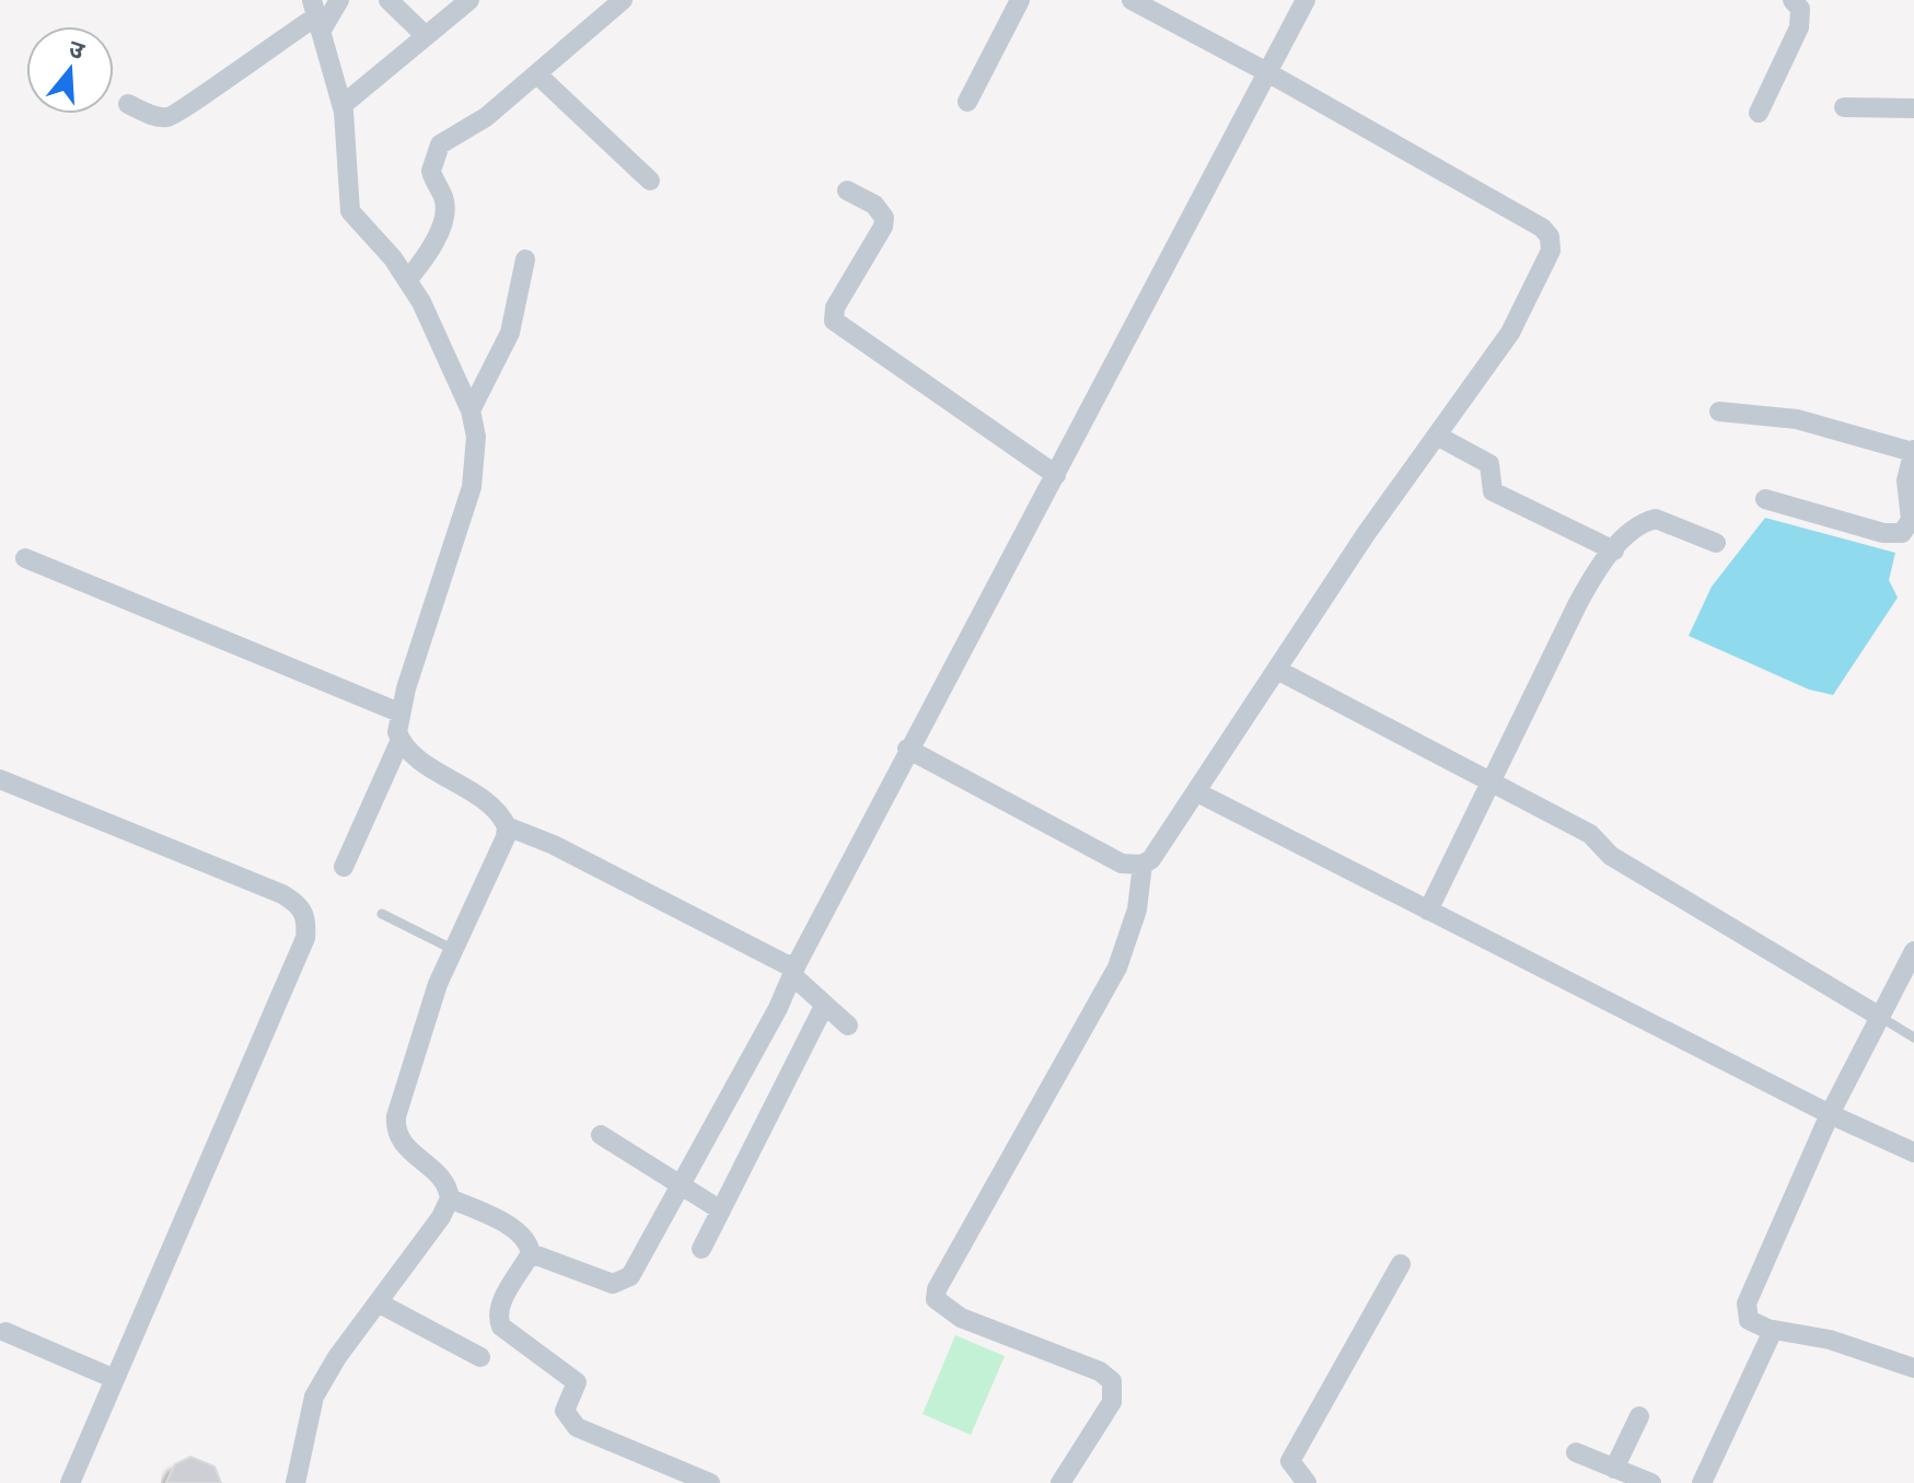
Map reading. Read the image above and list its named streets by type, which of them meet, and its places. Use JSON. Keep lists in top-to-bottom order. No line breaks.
{"north":"top"}
